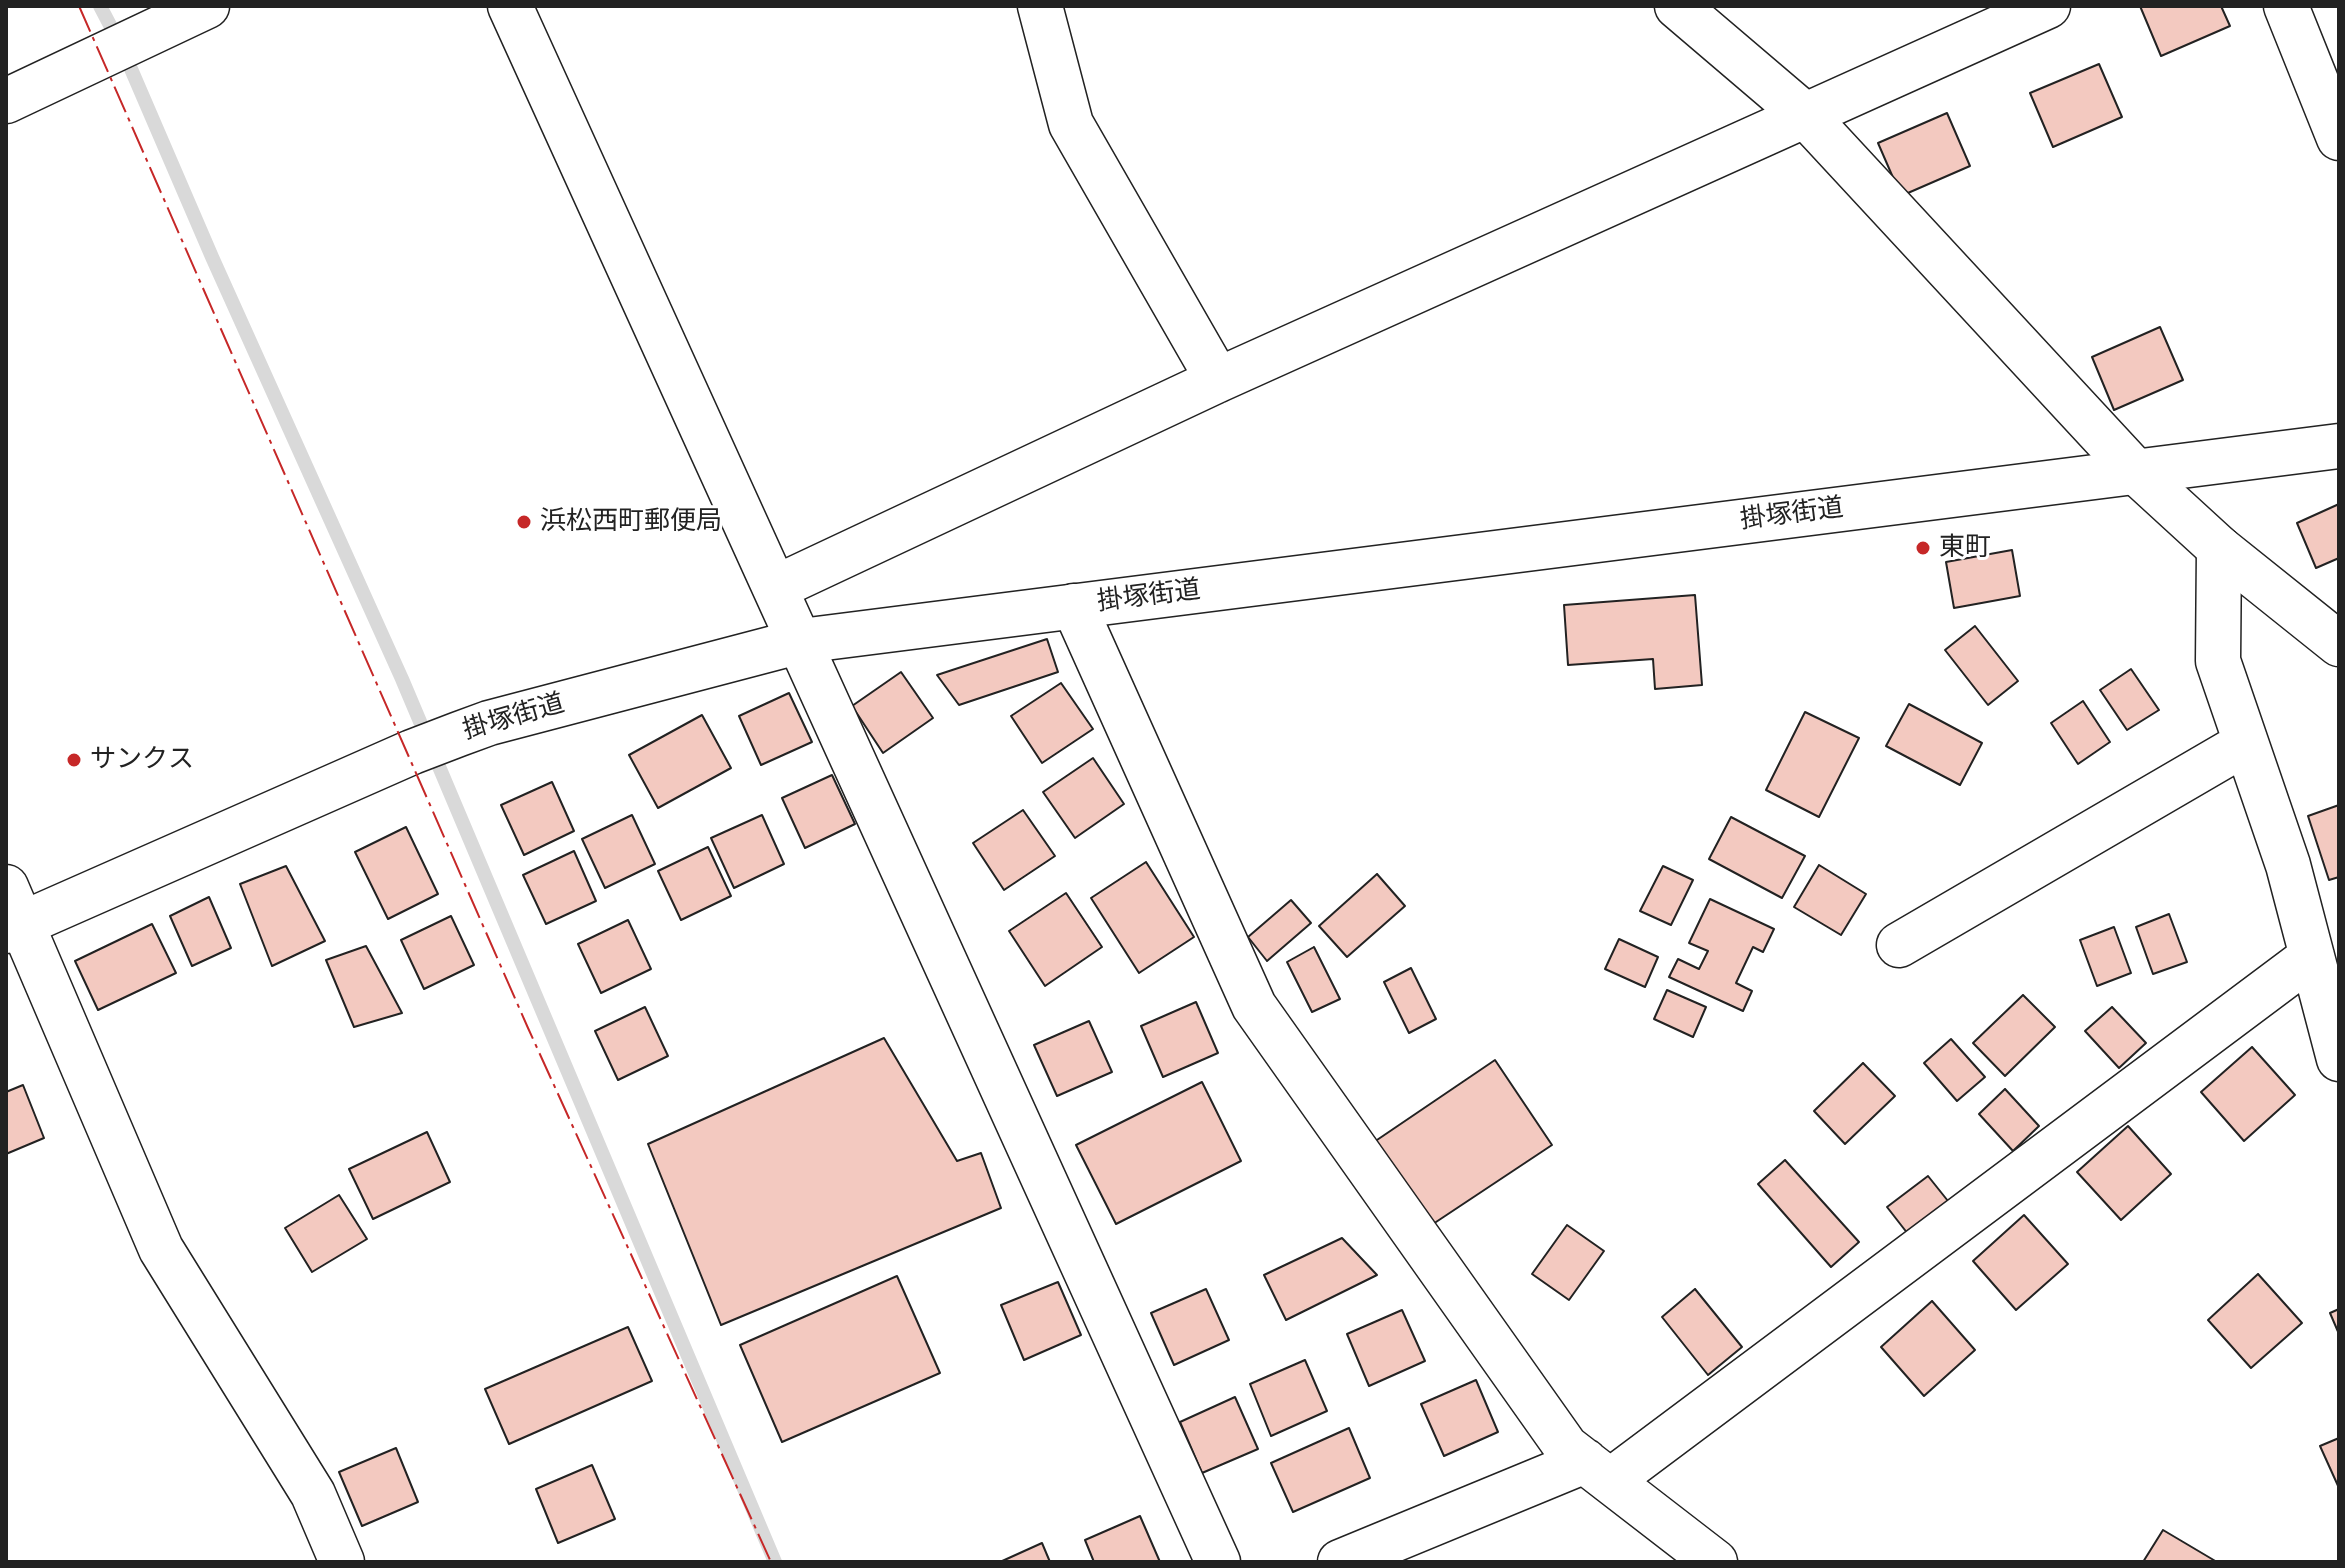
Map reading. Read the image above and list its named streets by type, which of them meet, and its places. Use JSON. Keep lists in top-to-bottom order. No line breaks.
{"streets":{"main road":["掛塚街道"]},"places":["浜松西町郵便局","東町","サンクス"]}
